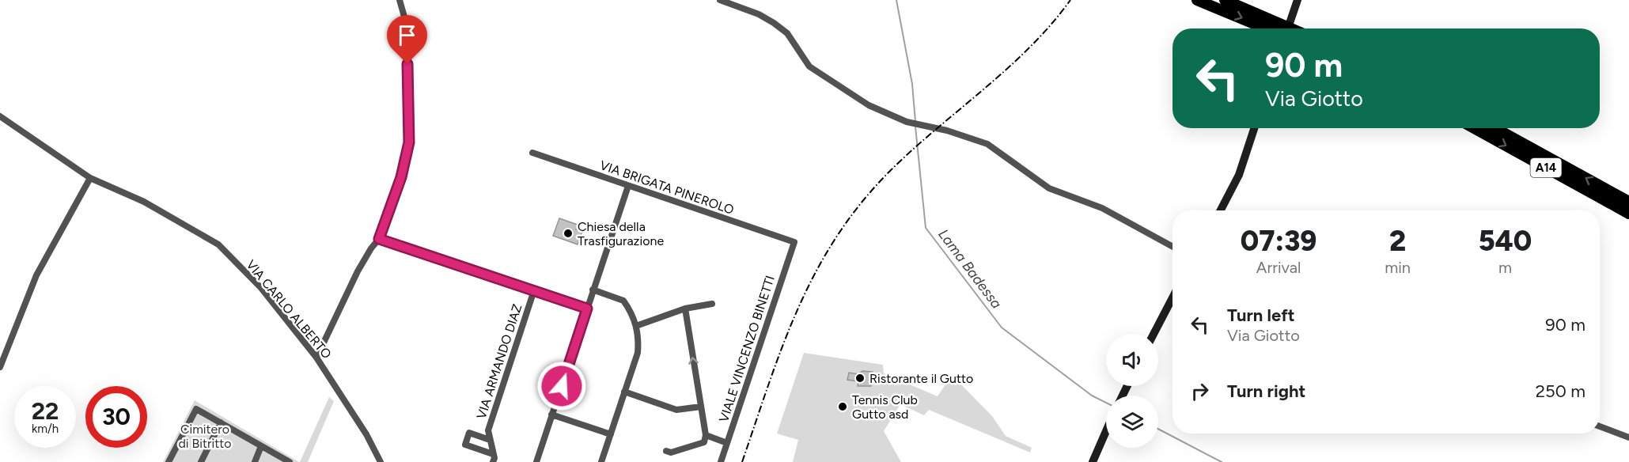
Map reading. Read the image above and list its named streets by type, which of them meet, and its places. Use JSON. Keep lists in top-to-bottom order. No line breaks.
{"streets":{"highway":["A14"],"street":["VIA BRIGATA PINEROLO","VIA CARLO ALBERTO","VIALE VINCENZO BINETTI","VIA ARMANDO DIAZ"]},"crossings":[["VIA BRIGATA PINEROLO","VIALE VINCENZO BINETTI"]],"water":["Lama Badessa"],"parks":["Cimitero di Bitritto"],"places":["Chiesa della Trasfigurazione","Ristorante il Gutto","Tennis Club Gutto asd"],"page":{"turn":["90 m","Via Giotto"],"eta":["07:39","Arrival","2","min","540","m"],"list":[{"name":"Turn left","note":"Via Giotto","value":"90 m"},{"name":"Turn right","value":"250 m"}],"speed":"22 km/h","limit":"30"}}
